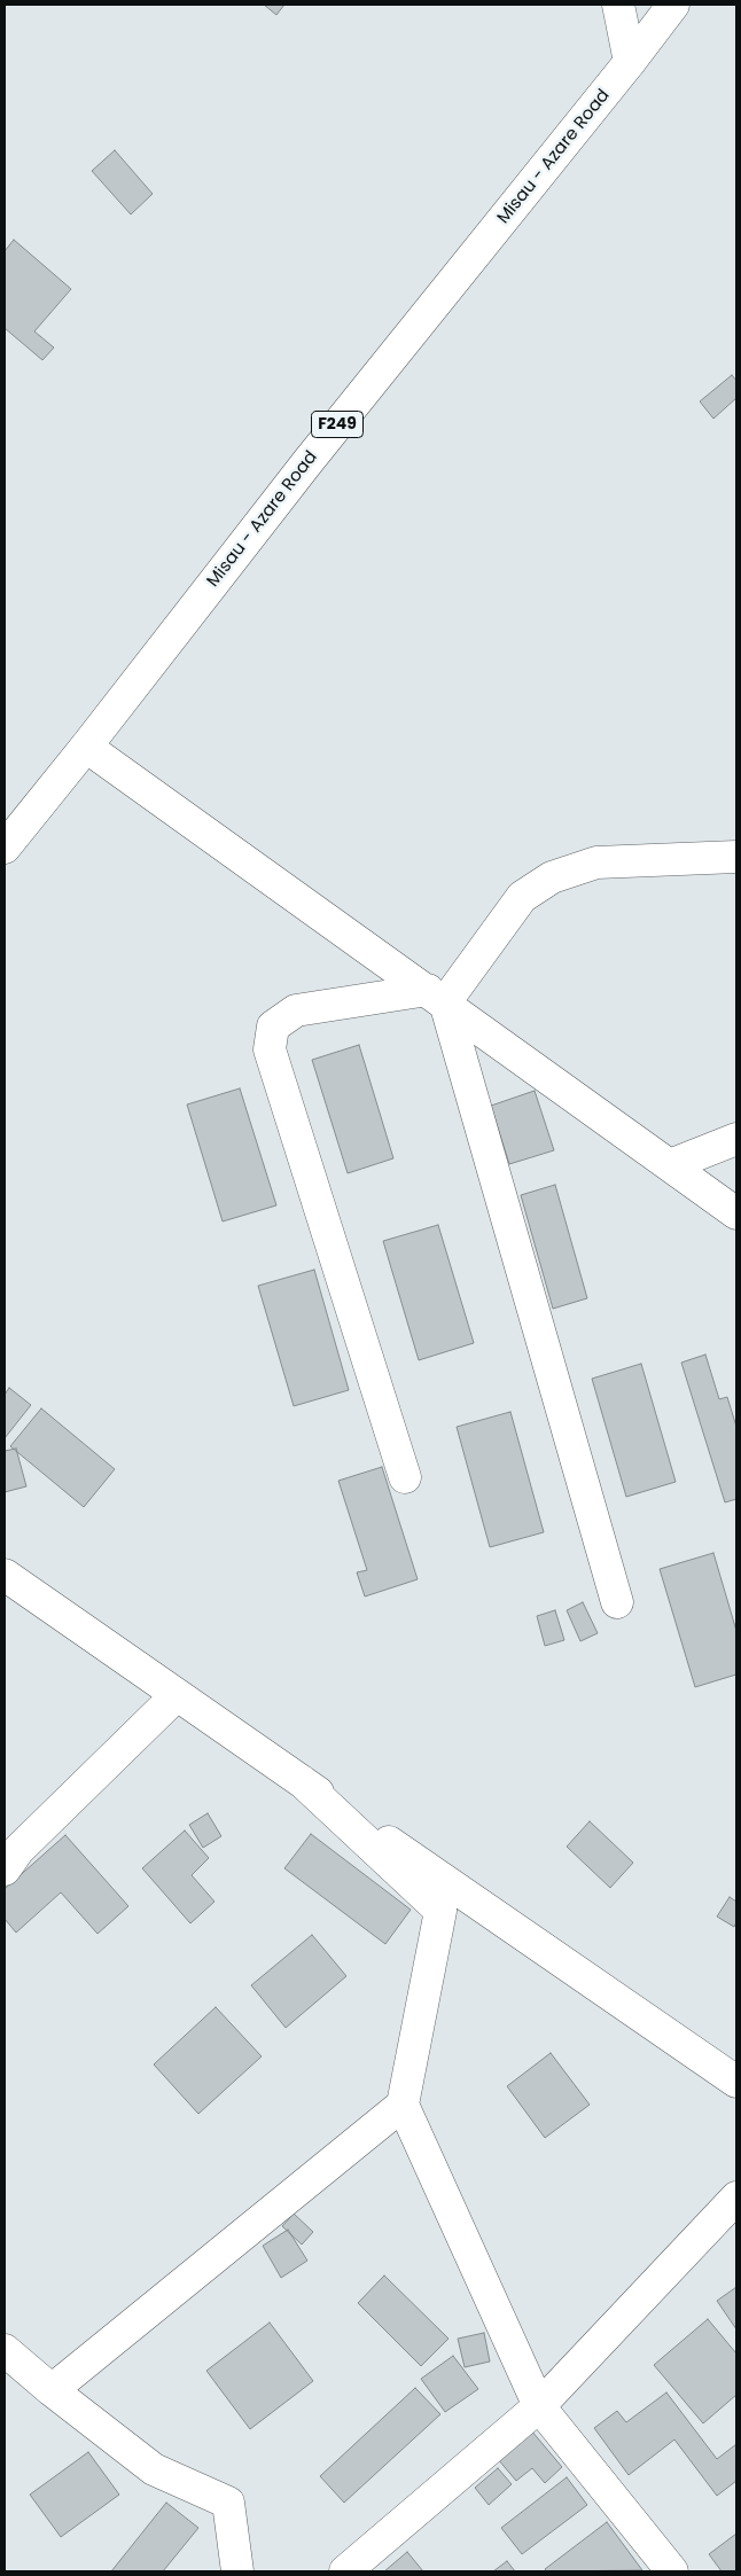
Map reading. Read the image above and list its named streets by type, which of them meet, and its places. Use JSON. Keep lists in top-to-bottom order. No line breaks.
{"streets":{"street":["Misau - Azare Road","F249"]}}
